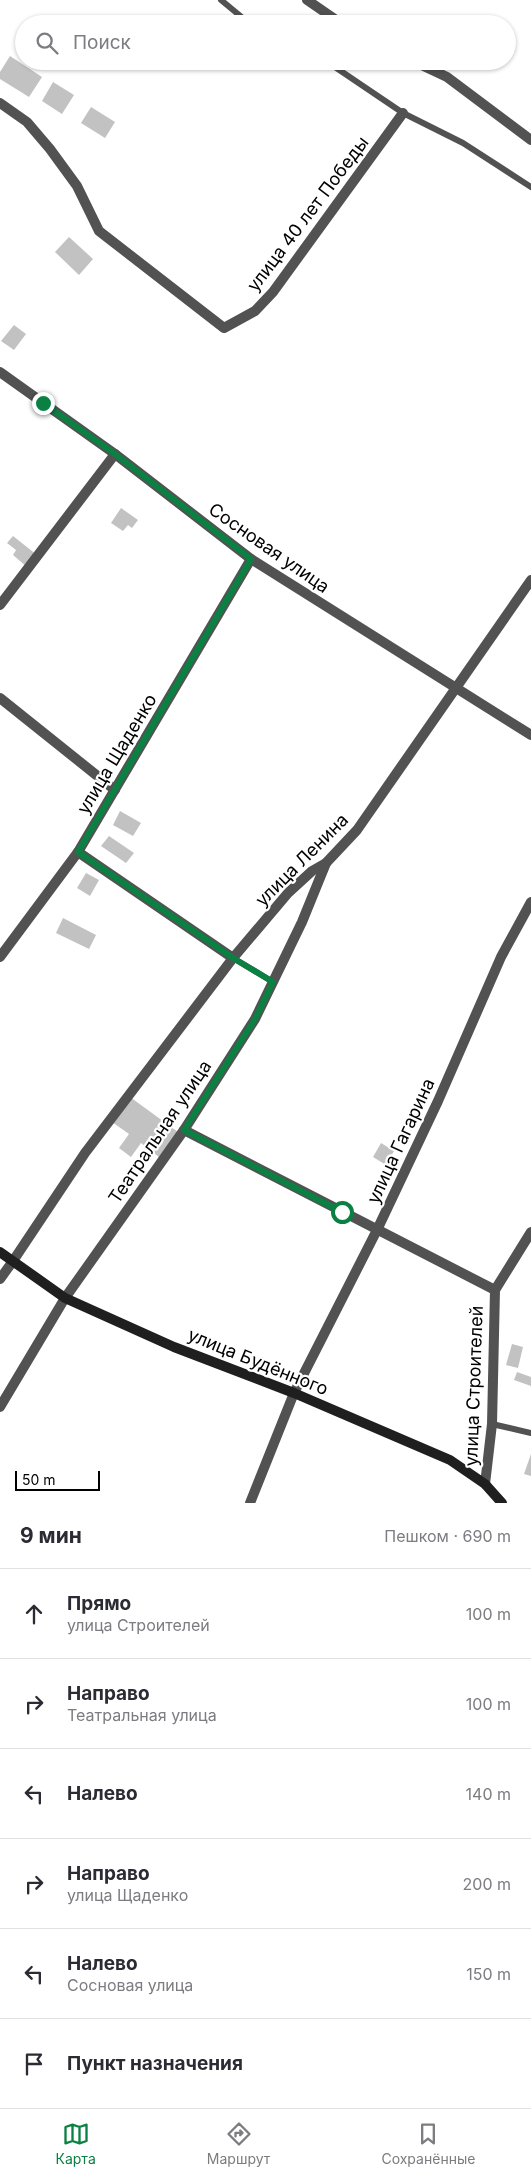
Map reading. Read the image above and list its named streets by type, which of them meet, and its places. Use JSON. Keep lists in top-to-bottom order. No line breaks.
{"streets":{"main road":["улица Будённого"],"street":["улица 40 лет Победы","Сосновая улица","улица Щаденко","улица Ленина","Театральная улица","улица Гагарина","улица Строителей"]},"crossings":[["Сосновая улица","улица Щаденко"],["Сосновая улица","улица Ленина"],["улица Ленина","Театральная улица"],["улица Ленина","улица Будённого"],["Театральная улица","улица Будённого"],["Театральная улица","улица Строителей"],["улица Гагарина","улица Будённого"],["улица Гагарина","улица Строителей"],["улица Будённого","улица Строителей"]],"scale_bar":"50 m","page":{"search":"Поиск","scale":"50 m","heading":["9 мин","Пешком · 690 m"],"list":[["Прямо","улица Строителей","100 m"],["Направо","Театральная улица","100 m"],["Налево","140 m"],["Направо","улица Щаденко","200 m"],["Налево","Сосновая улица","150 m"],"Пункт назначения"],"nav":["Карта","Маршрут","Сохранённые"]}}
